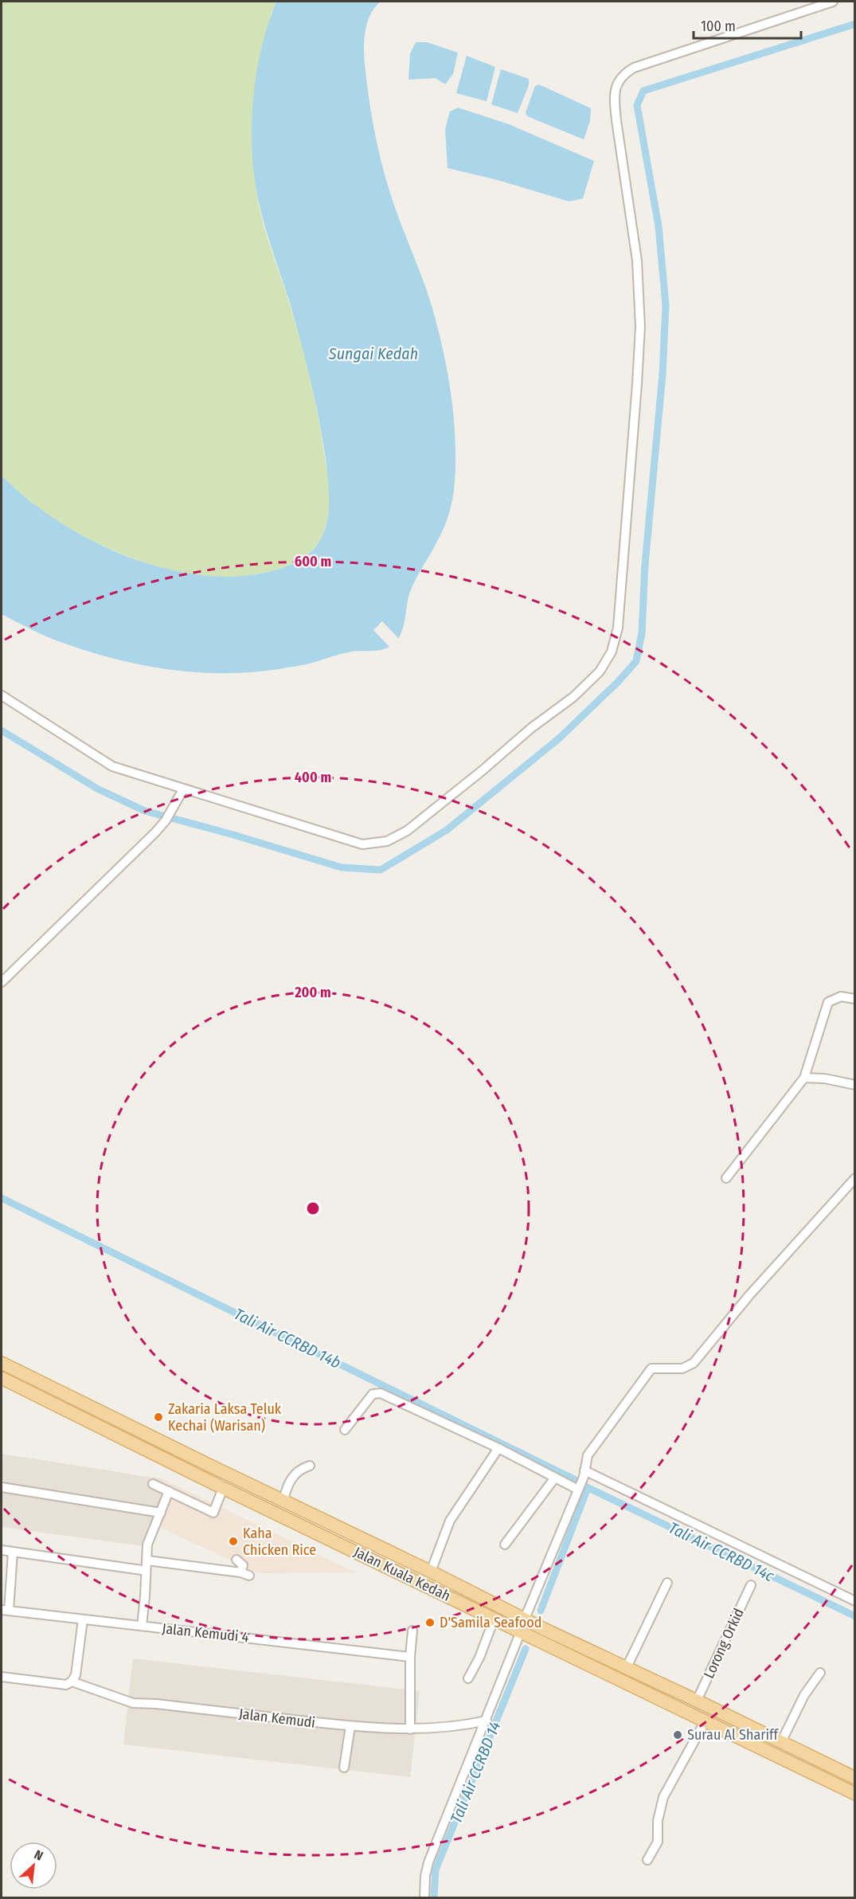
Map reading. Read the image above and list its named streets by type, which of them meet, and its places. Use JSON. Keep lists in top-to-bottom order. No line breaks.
{"streets":{"main road":["Jalan Kuala Kedah"],"street":["Jalan Kemudi 4","Lorong Orkid","Jalan Kemudi"]},"crossings":[["Jalan Kuala Kedah","Lorong Orkid"]],"water":["Sungai Kedah","Tali Air CCRBD 14b","Tali Air CCRBD 14c","Tali Air CCRBD 14"],"places":["Zakaria Laksa Teluk Kechai (Warisan)","Kaha Chicken Rice","D'Samila Seafood","Surau Al Shariff"],"scale_bar":"100 m","north":"top right","rings":["600 m","400 m","200 m"]}
